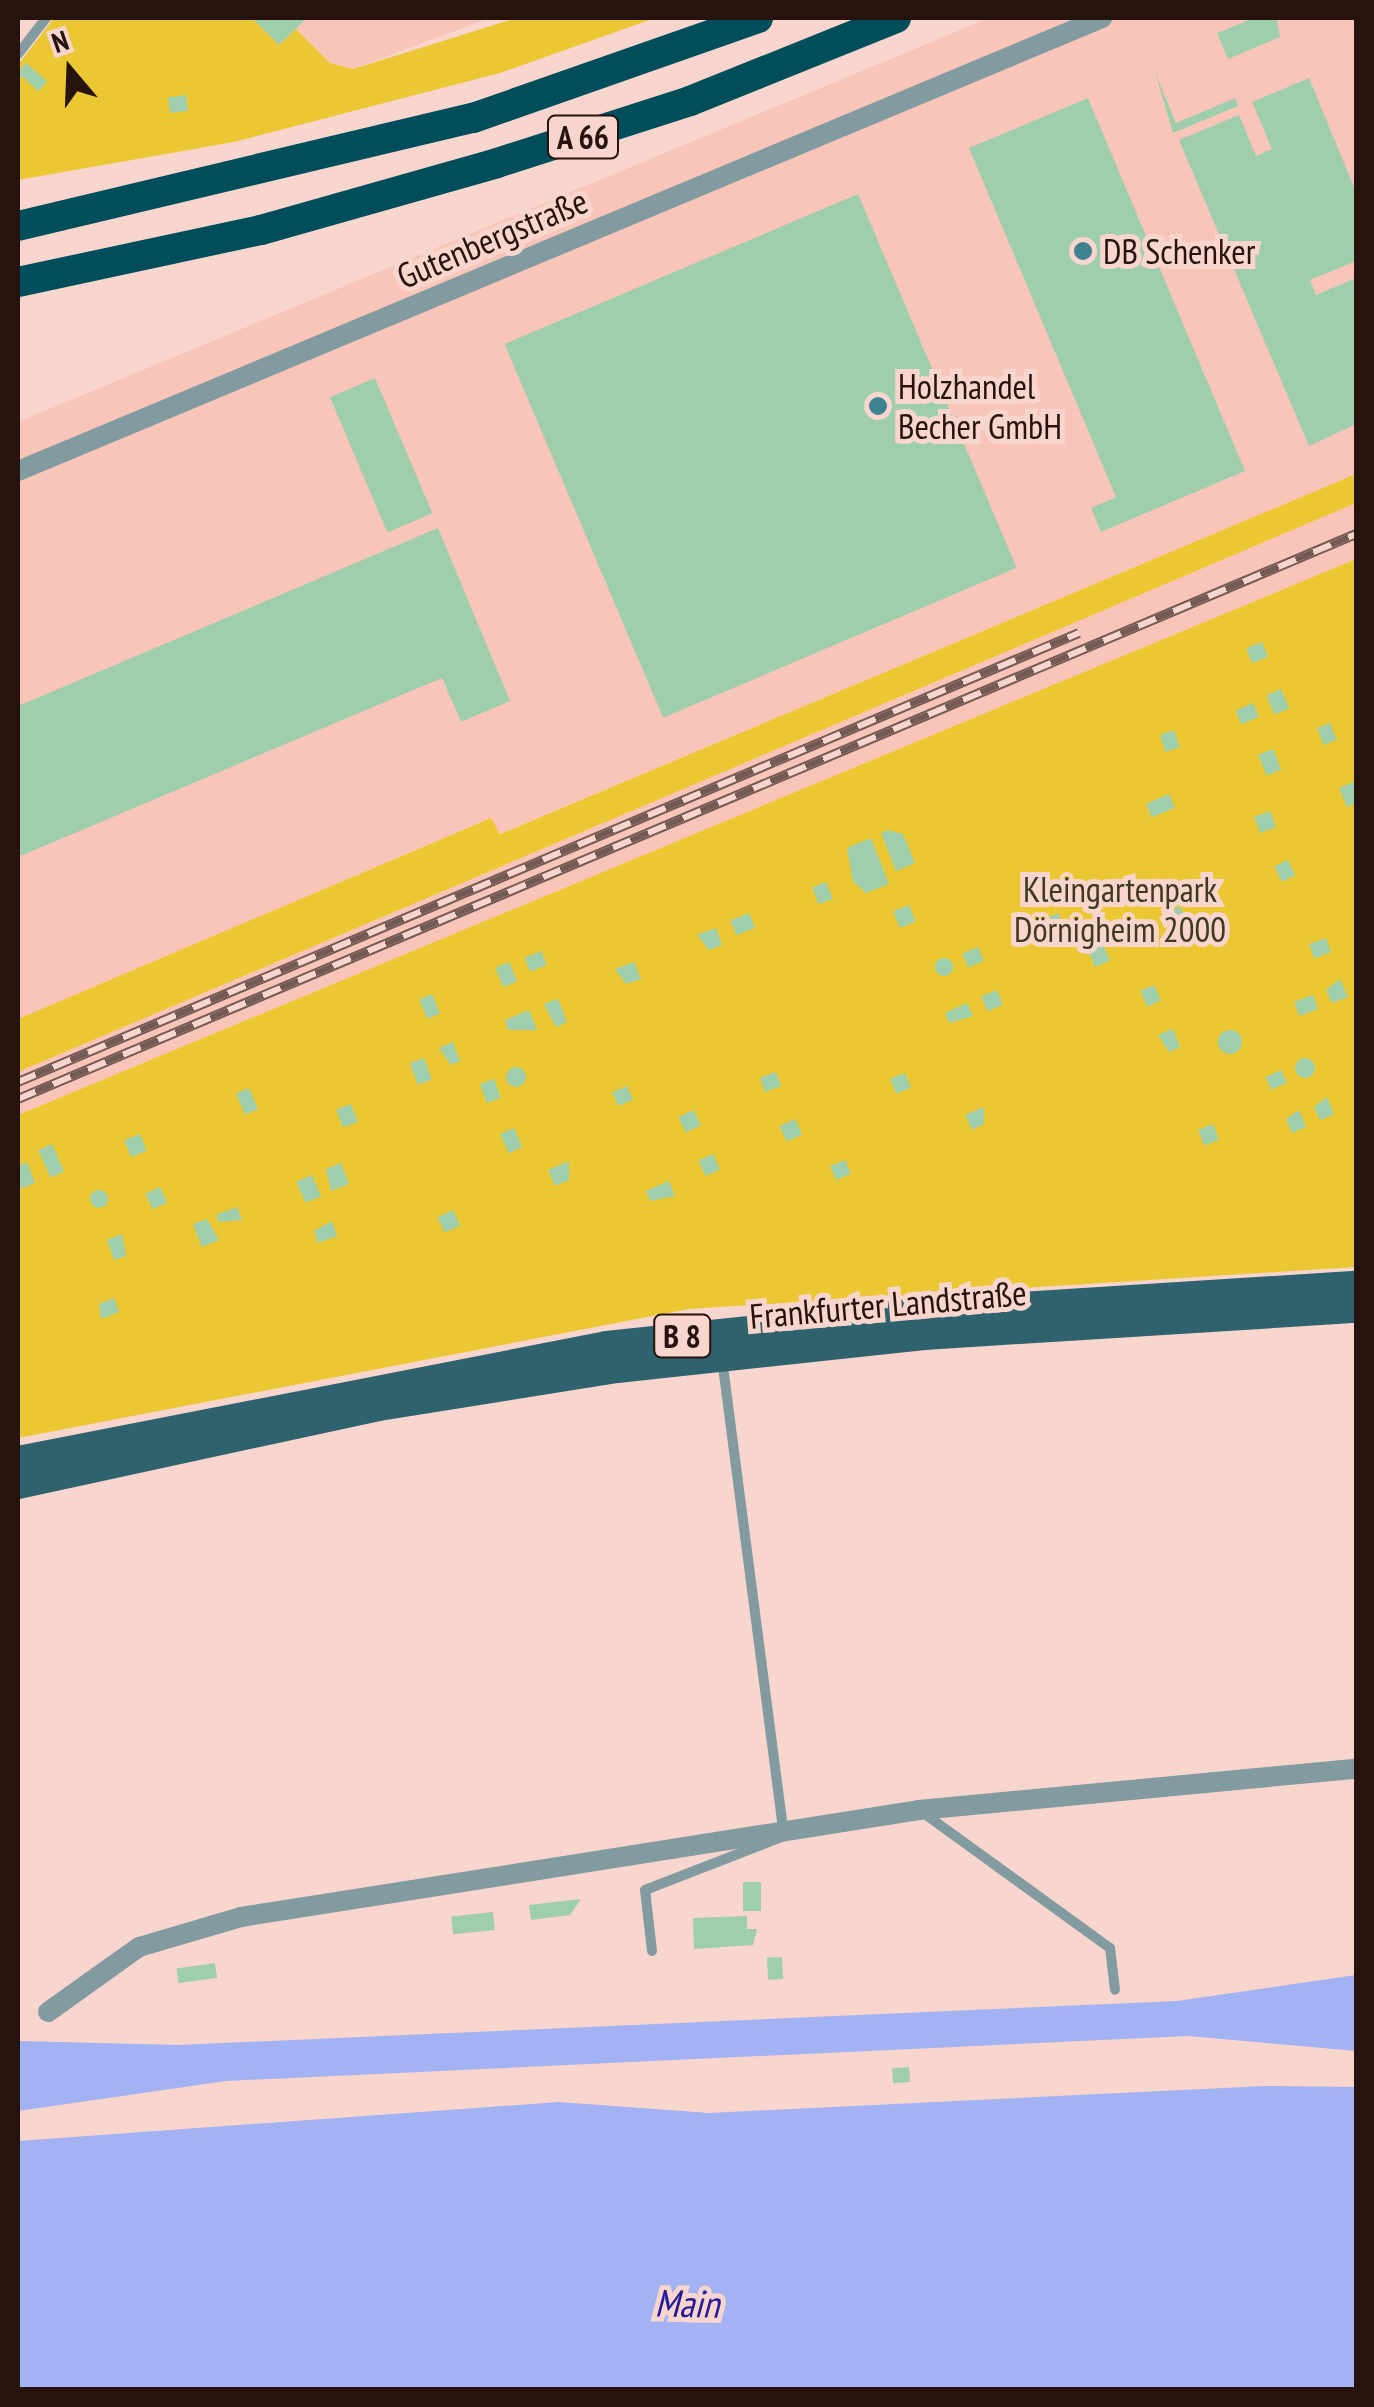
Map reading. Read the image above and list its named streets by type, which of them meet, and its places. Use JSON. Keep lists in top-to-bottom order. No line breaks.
{"streets":{"highway":["A 66"],"main road":["Frankfurter Landstraße","B 8"],"street":["Gutenbergstraße"]},"water":["Main"],"parks":["Kleingartenpark Dörnigheim 2000"],"places":["DB Schenker","Holzhandel Becher GmbH"],"north":"top"}
